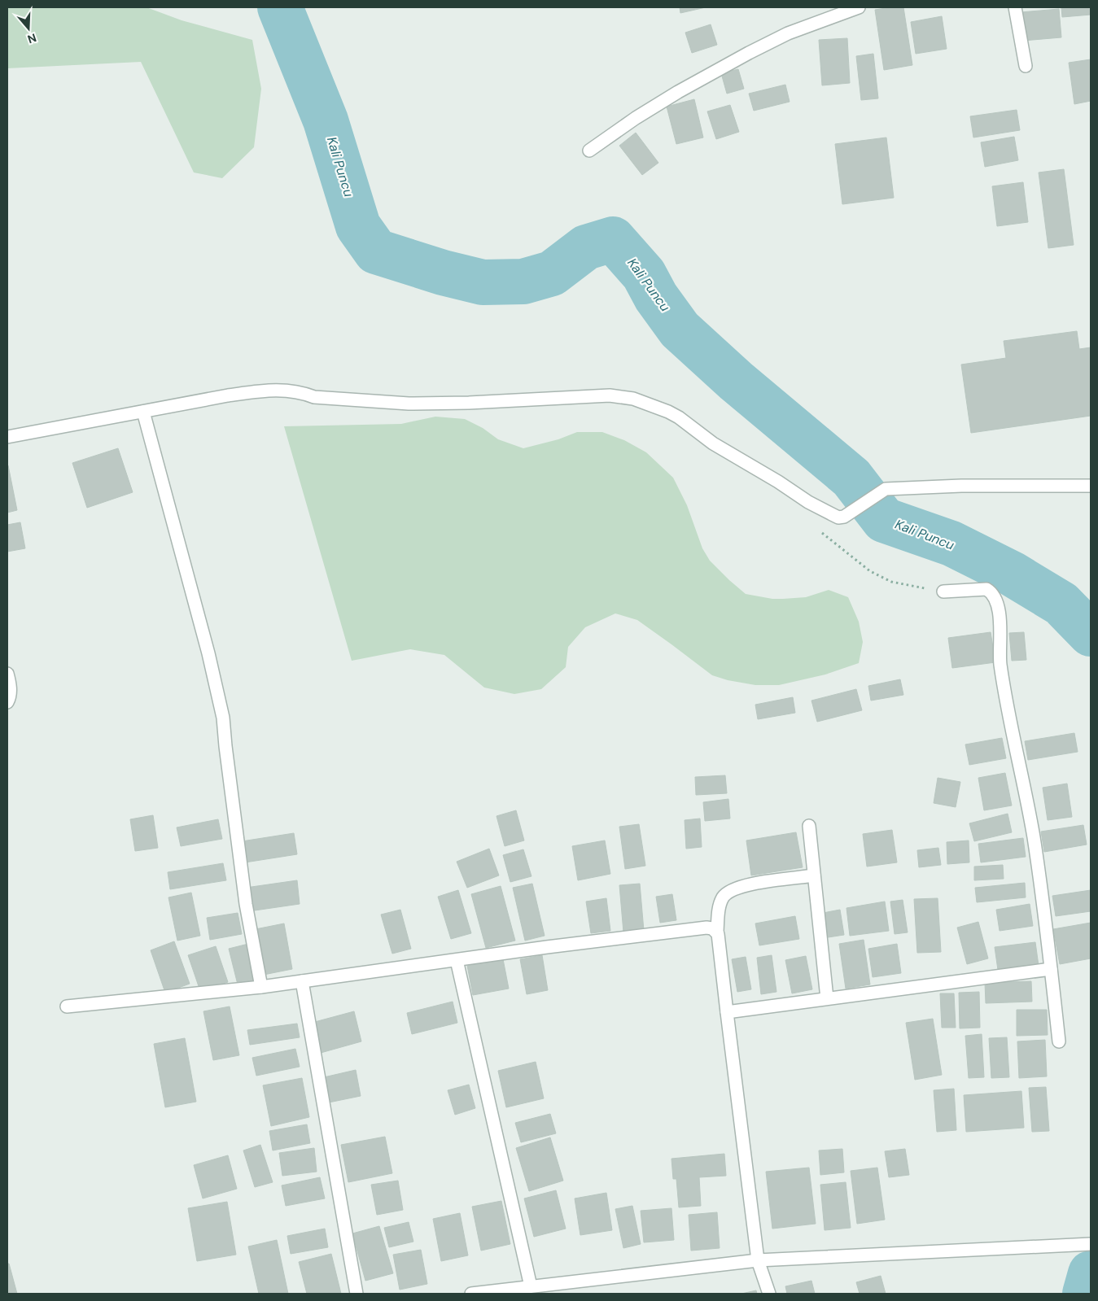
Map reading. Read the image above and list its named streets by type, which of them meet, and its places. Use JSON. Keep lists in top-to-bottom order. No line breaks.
{"water":["Kali Puncu"],"north":"bottom"}
